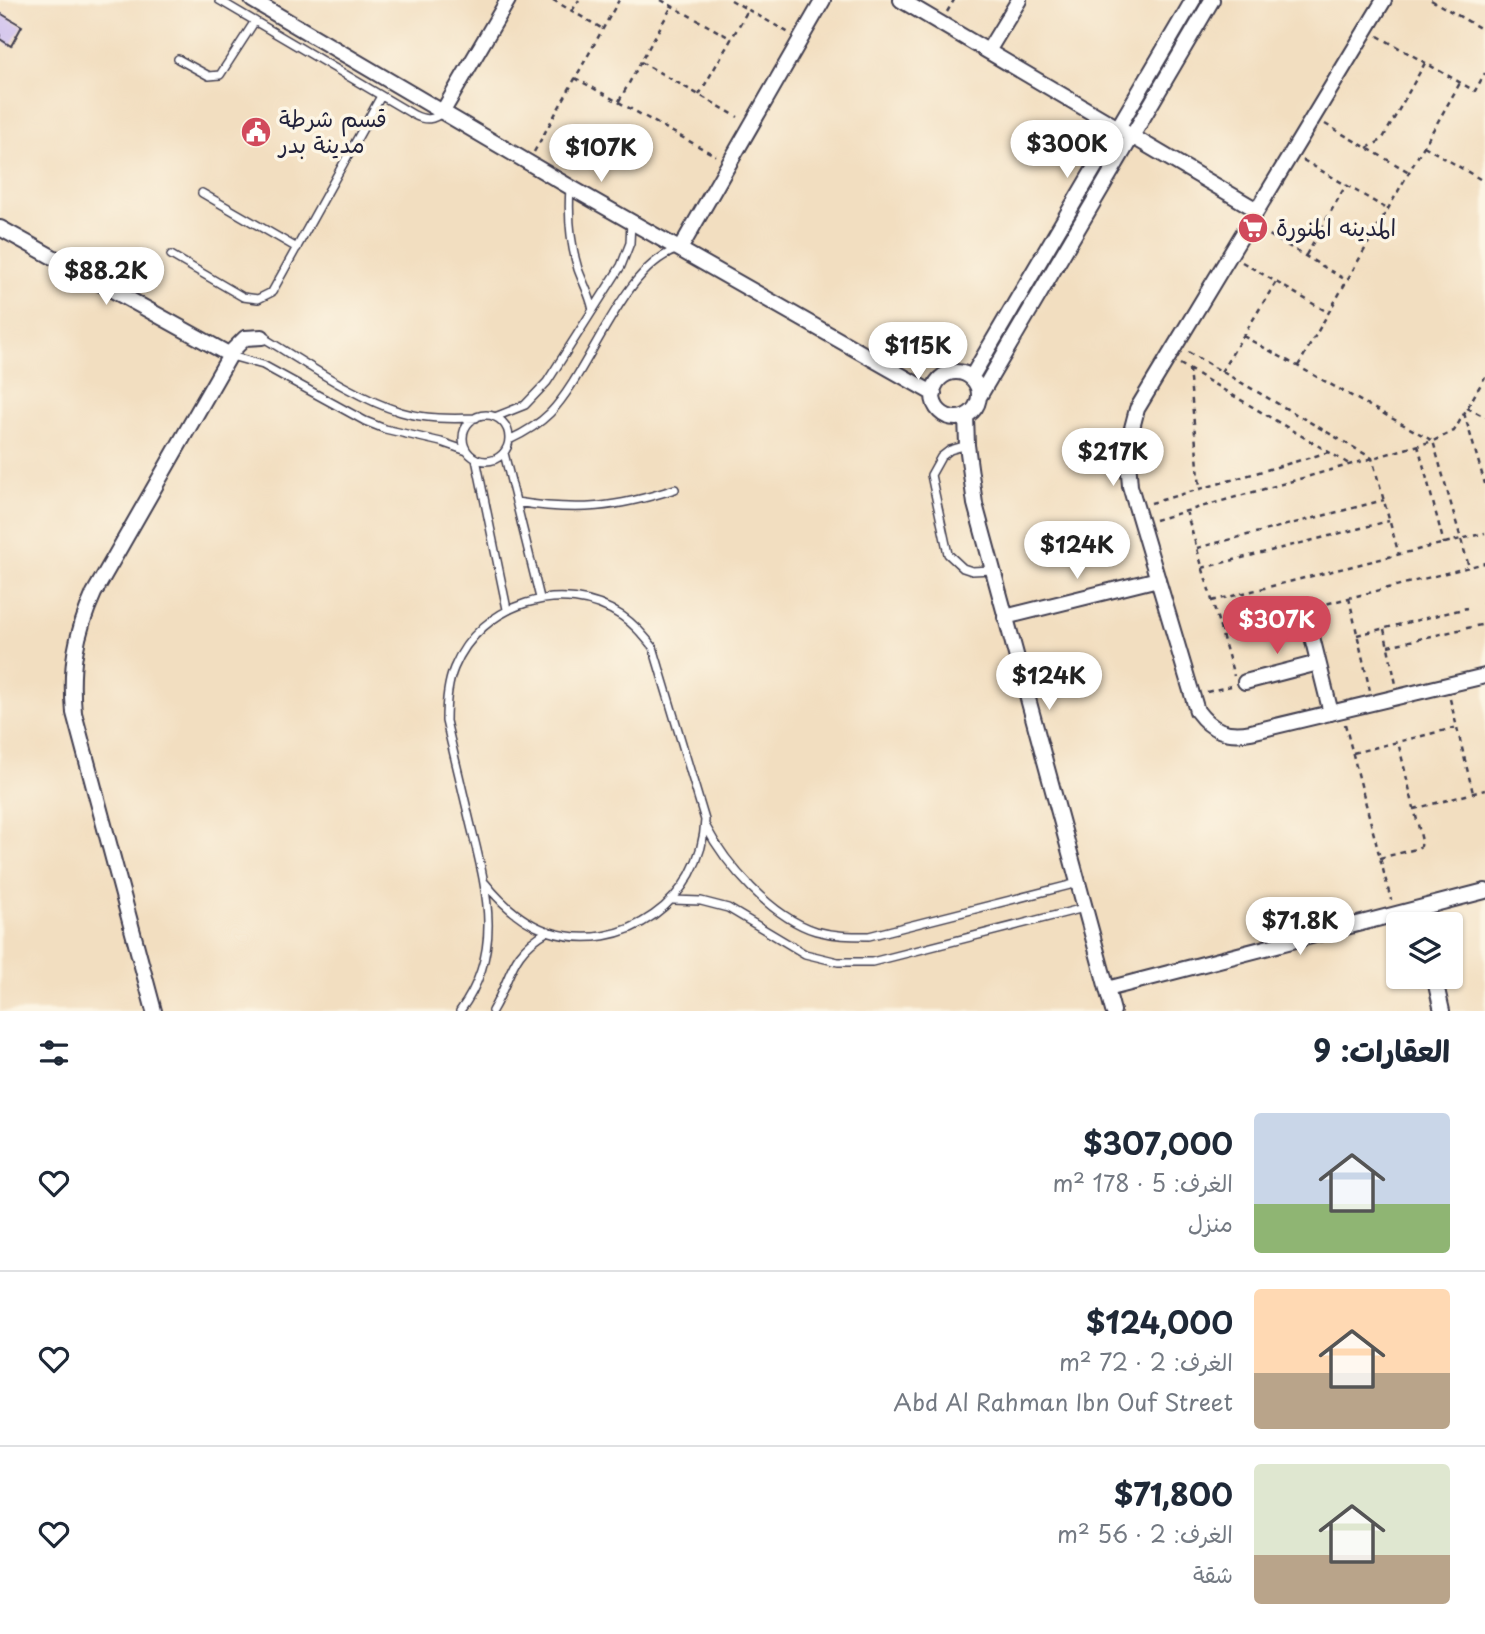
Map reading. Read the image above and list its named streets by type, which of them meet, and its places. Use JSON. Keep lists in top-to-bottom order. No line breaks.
{"places":{"public building":["قسم شرطة مدينة بدر"],"supermarket":["المدينه المنورة"]},"page":{"price":["$300K","$107K","$88.2K","$115K","$217K","$124K","$307K","$124K","$71.8K"],"heading":"العقارات: 9","list":[{"name":"$307,000","note":"الغرف: 5 · 178 m² · منزل"},{"name":"$124,000","note":"الغرف: 2 · 72 m² · Abd Al Rahman Ibn Ouf Street"},{"name":"$71,800","note":"الغرف: 2 · 56 m² · شقة"}]}}
